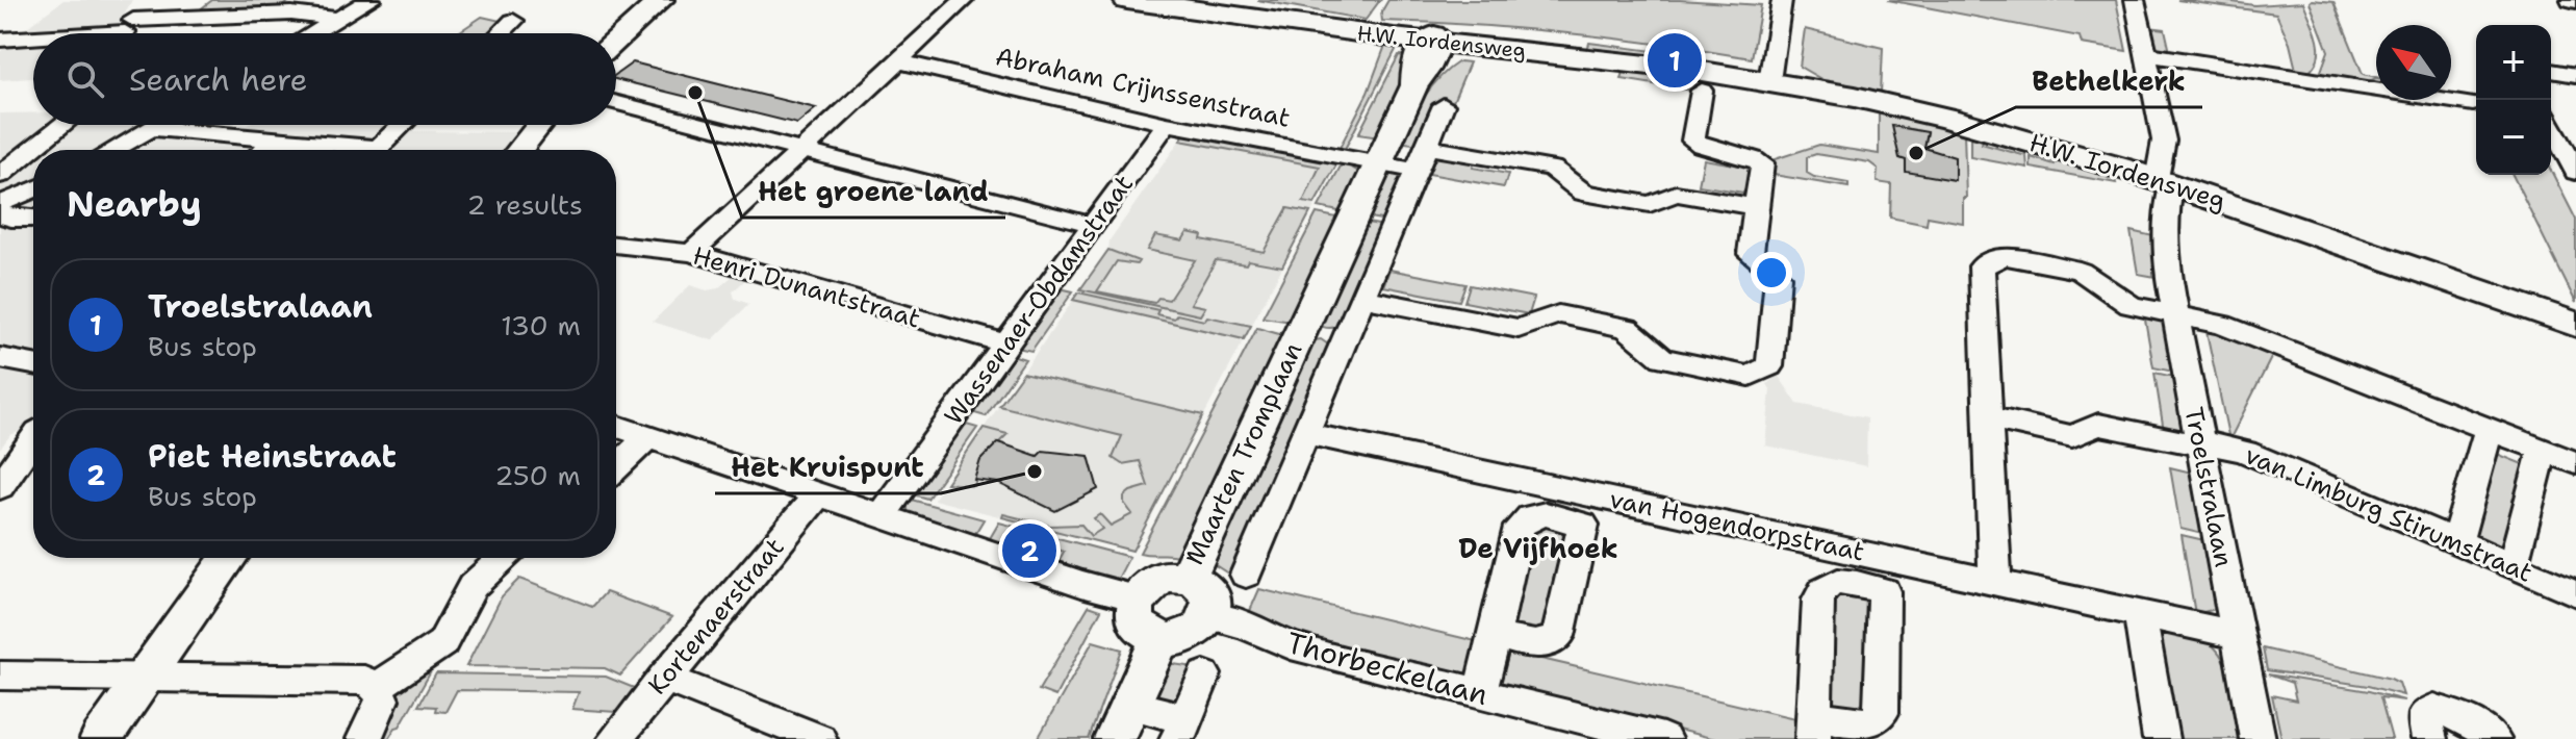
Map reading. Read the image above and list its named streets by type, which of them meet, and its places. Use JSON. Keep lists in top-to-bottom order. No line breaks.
{"streets":{"main road":["H.W. Iordensweg"],"street":["Abraham Crijnssenstraat","Henri Dunantstraat","Wassenaer-Obdamstraat","Maarten Tromplaan","Troelstralaan","van Limburg Stirumstraat","van Hogendorpstraat","Kortenaerstraat","Thorbeckelaan"]},"crossings":[["H.W. Iordensweg","Maarten Tromplaan"],["H.W. Iordensweg","Troelstralaan"],["Abraham Crijnssenstraat","Wassenaer-Obdamstraat"],["Abraham Crijnssenstraat","Maarten Tromplaan"],["Henri Dunantstraat","Wassenaer-Obdamstraat"],["Maarten Tromplaan","van Hogendorpstraat"],["Maarten Tromplaan","Thorbeckelaan"],["Troelstralaan","van Limburg Stirumstraat"],["Troelstralaan","van Hogendorpstraat"],["van Hogendorpstraat","Thorbeckelaan"]],"districts":["De Vijfhoek"],"places":["Het groene land","Bethelkerk","Het Kruispunt"],"north":"top left","page":{"map_buttons":["+","−"],"pins":["1","2"],"search":"Search here","heading":["Nearby","2 results"],"list":[{"mark":"1","name":"Troelstralaan","note":"Bus stop","value":"130 m"},{"mark":"2","name":"Piet Heinstraat","note":"Bus stop","value":"250 m"}]}}
